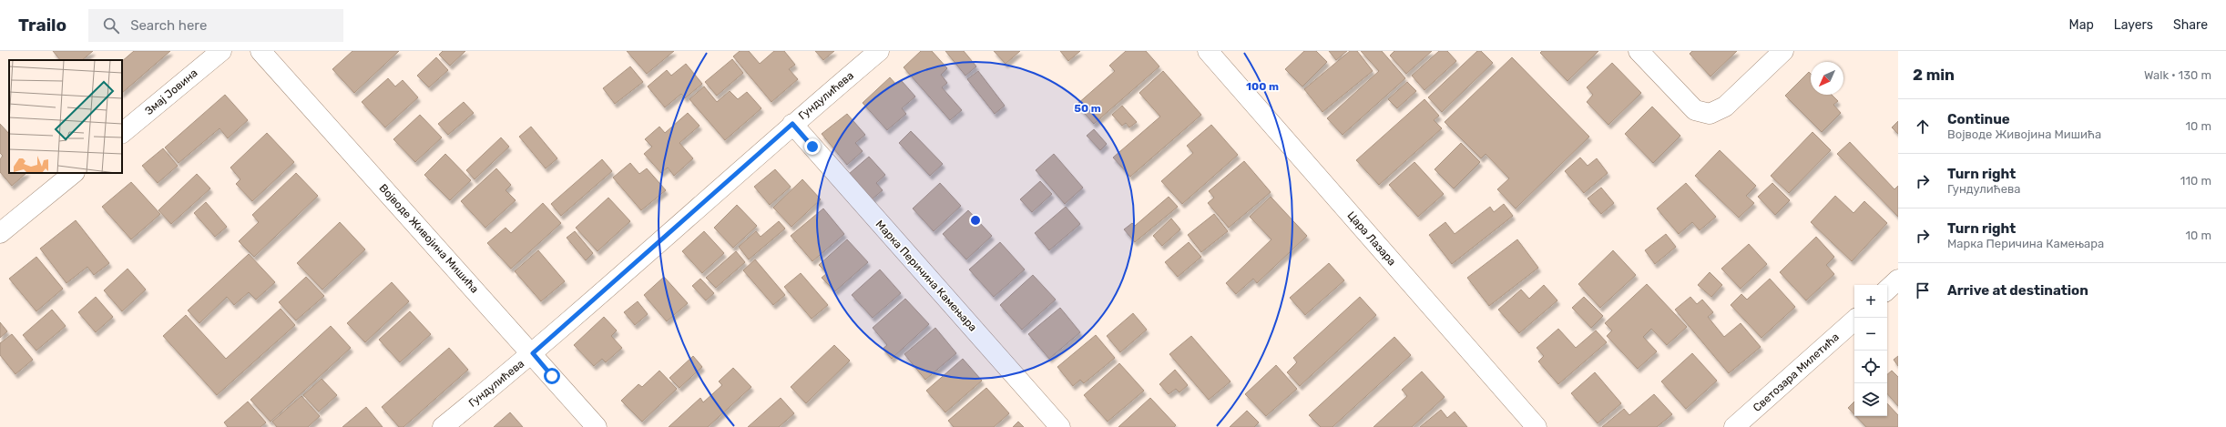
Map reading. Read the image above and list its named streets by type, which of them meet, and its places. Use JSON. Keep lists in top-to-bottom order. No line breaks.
{"streets":{"street":["Змај Јовина","Гундулићева","Војводе Живојина Мишића","Цара Лазара","Марка Перичина Камењара","Светозара Милетића"]},"crossings":[["Гундулићева","Војводе Живојина Мишића"],["Гундулићева","Марка Перичина Камењара"]],"north":"bottom left","page":{"header":"Trailo","search":"Search here","nav":["Map","Layers","Share"],"heading":["2 min","Walk · 130 m"],"list":[["Continue","Војводе Живојина Мишића","10 m"],["Turn right","Гундулићева","110 m"],["Turn right","Марка Перичина Камењара","10 m"],"Arrive at destination"],"map_buttons":["+","−"]},"rings":["100 m","50 m"]}
